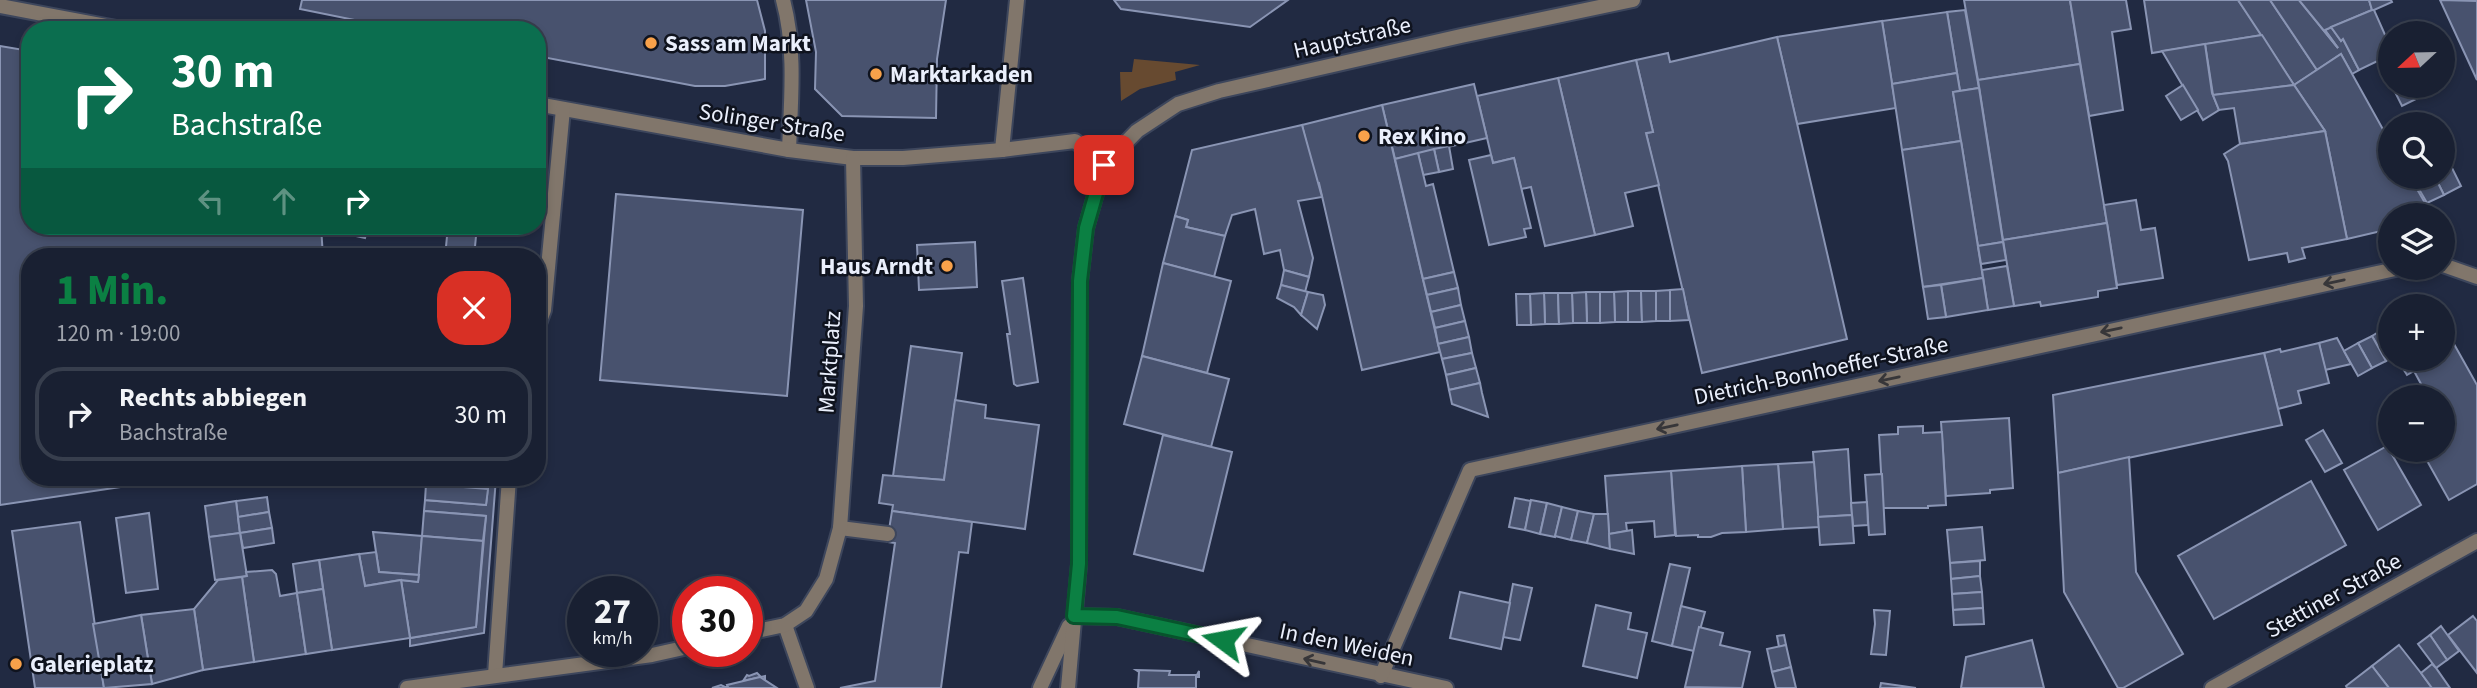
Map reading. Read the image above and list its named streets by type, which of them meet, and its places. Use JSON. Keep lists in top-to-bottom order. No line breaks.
{"streets":{"street":["Hauptstraße","Solinger Straße","Marktplatz","Dietrich-Bonhoeffer-Straße","Stettiner Straße","In den Weiden"]},"crossings":[["Hauptstraße","Solinger Straße"],["Solinger Straße","Marktplatz"],["Dietrich-Bonhoeffer-Straße","In den Weiden"]],"one_way":["Dietrich-Bonhoeffer-Straße","In den Weiden"],"places":["Sass am Markt","Marktarkaden","Rex Kino","Haus Arndt","Galerieplatz"],"north":"left","page":{"map_buttons":["+","−"],"turn":["30 m","Bachstraße"],"heading":["1 Min.","120 m · 19:00"],"list":[{"name":"Rechts abbiegen","note":"Bachstraße","value":"30 m"}],"speed":"27 km/h","limit":"30"}}
